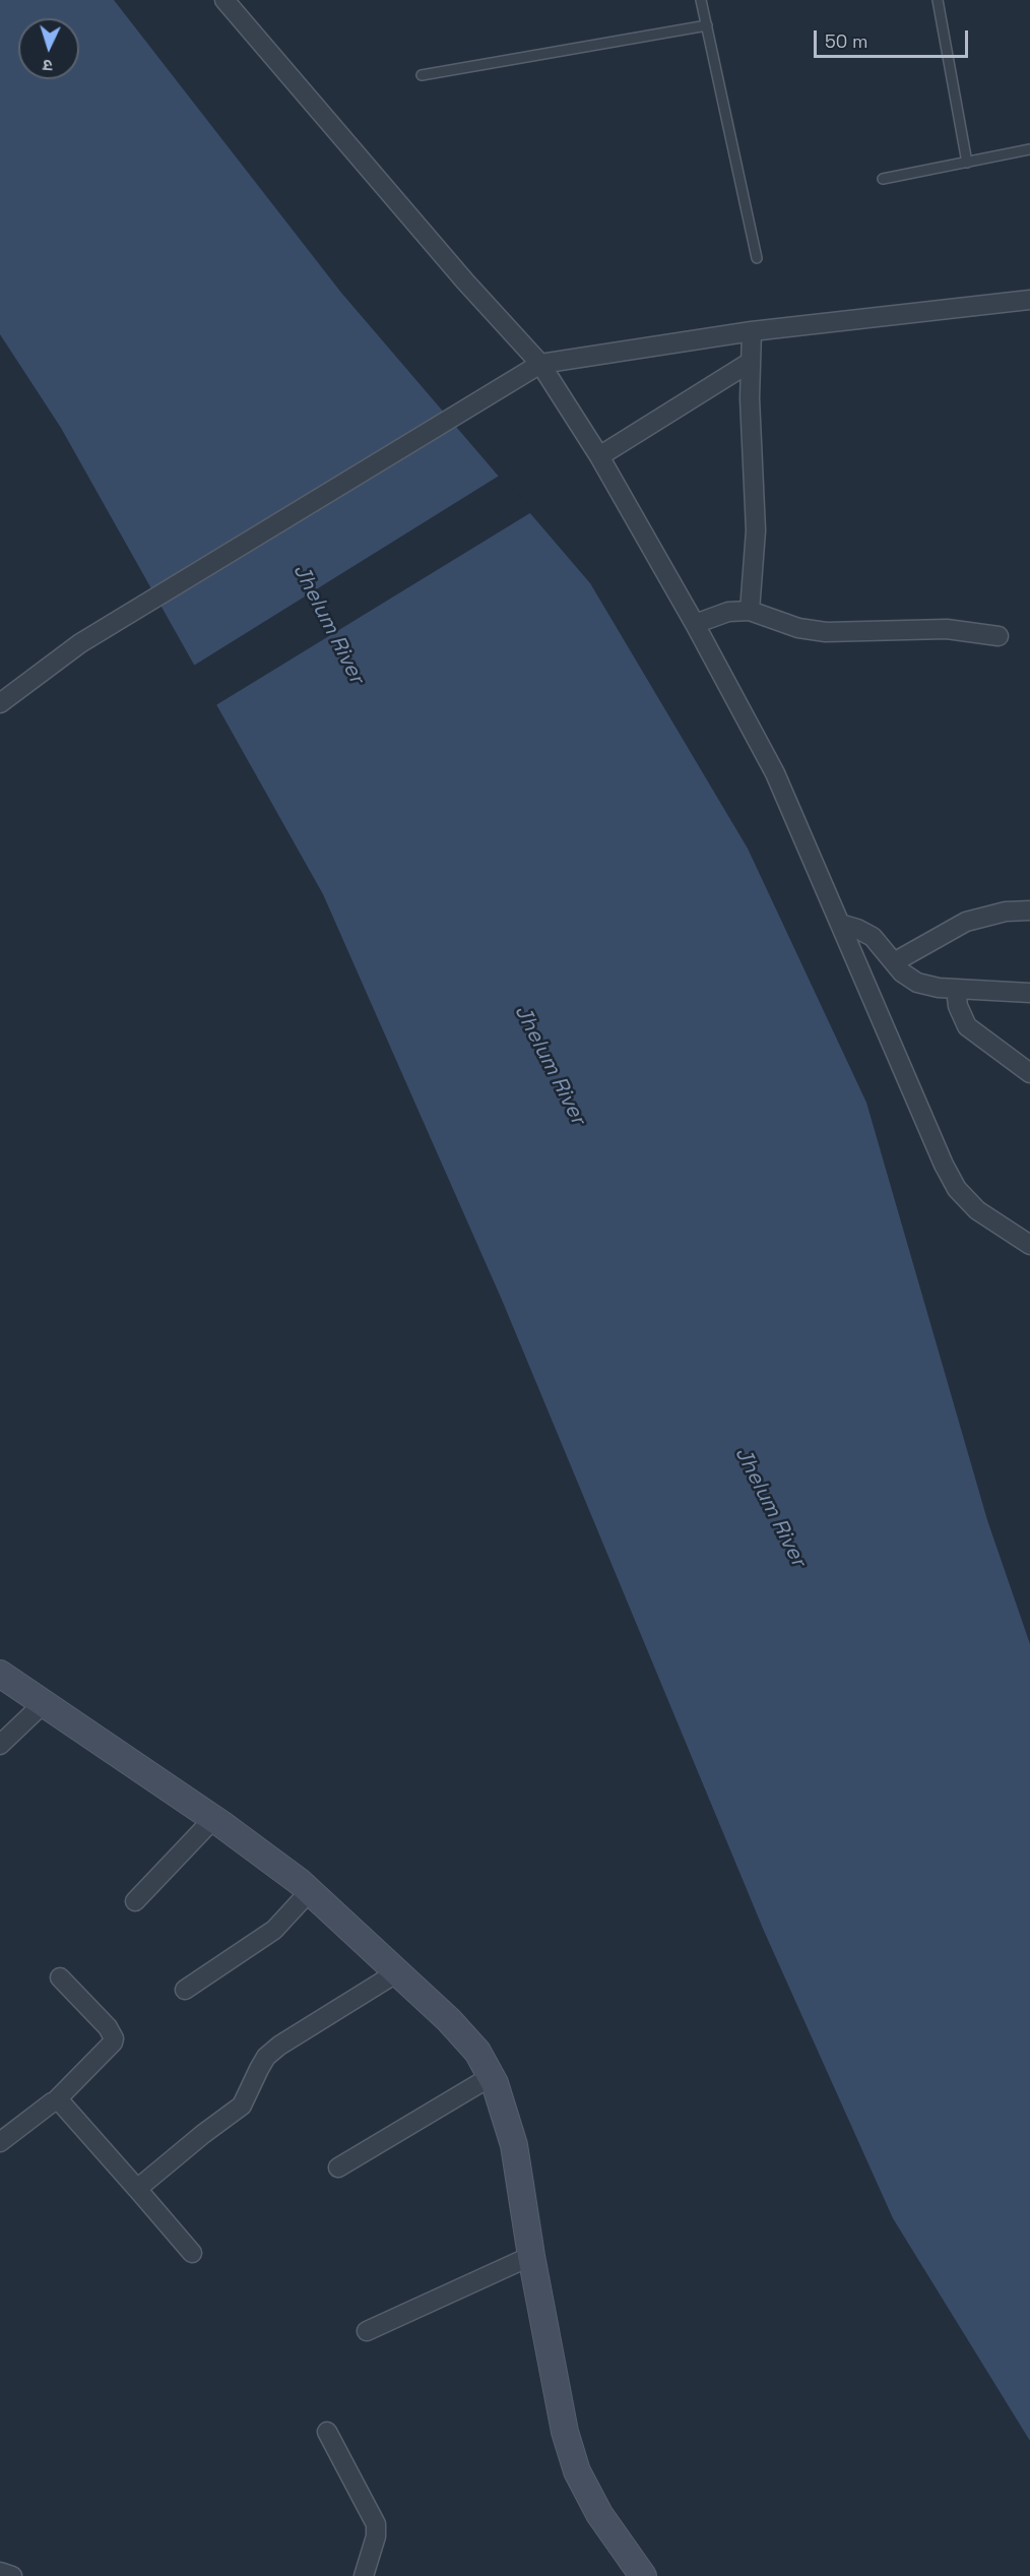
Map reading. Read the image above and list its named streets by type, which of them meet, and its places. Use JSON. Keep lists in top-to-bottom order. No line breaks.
{"water":["Jhelum River"],"scale_bar":"50 m","north":"bottom"}
